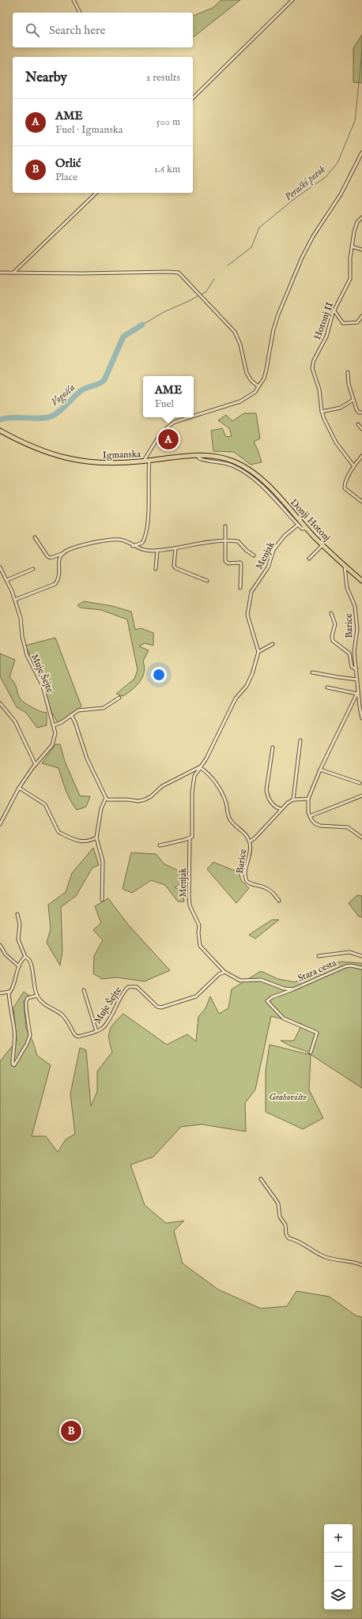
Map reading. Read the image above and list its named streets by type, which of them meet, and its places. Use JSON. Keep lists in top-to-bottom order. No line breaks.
{"streets":{"main road":["Igmanska","Donji Hotonj"],"street":["Hotonj II","Menjak","Barice","Muje Šejte","Stara cesta"]},"crossings":[["Igmanska","Donji Hotonj"],["Donji Hotonj","Barice"],["Menjak","Barice"],["Menjak","Muje Šejte"],["Menjak","Stara cesta"],["Muje Šejte","Stara cesta"]],"water":["Perački potok","Vogošća"],"parks":["Grahovište"],"page":{"search":"Search here","heading":["Nearby","2 results"],"list":[{"mark":"A","name":"AME","note":"Fuel · Igmanska","value":"500 m"},{"mark":"B","name":"Orlić","note":"Place","value":"1.6 km"}],"popup":["AME","Fuel"],"pins":["A","B"],"map_buttons":["+","−"]}}
